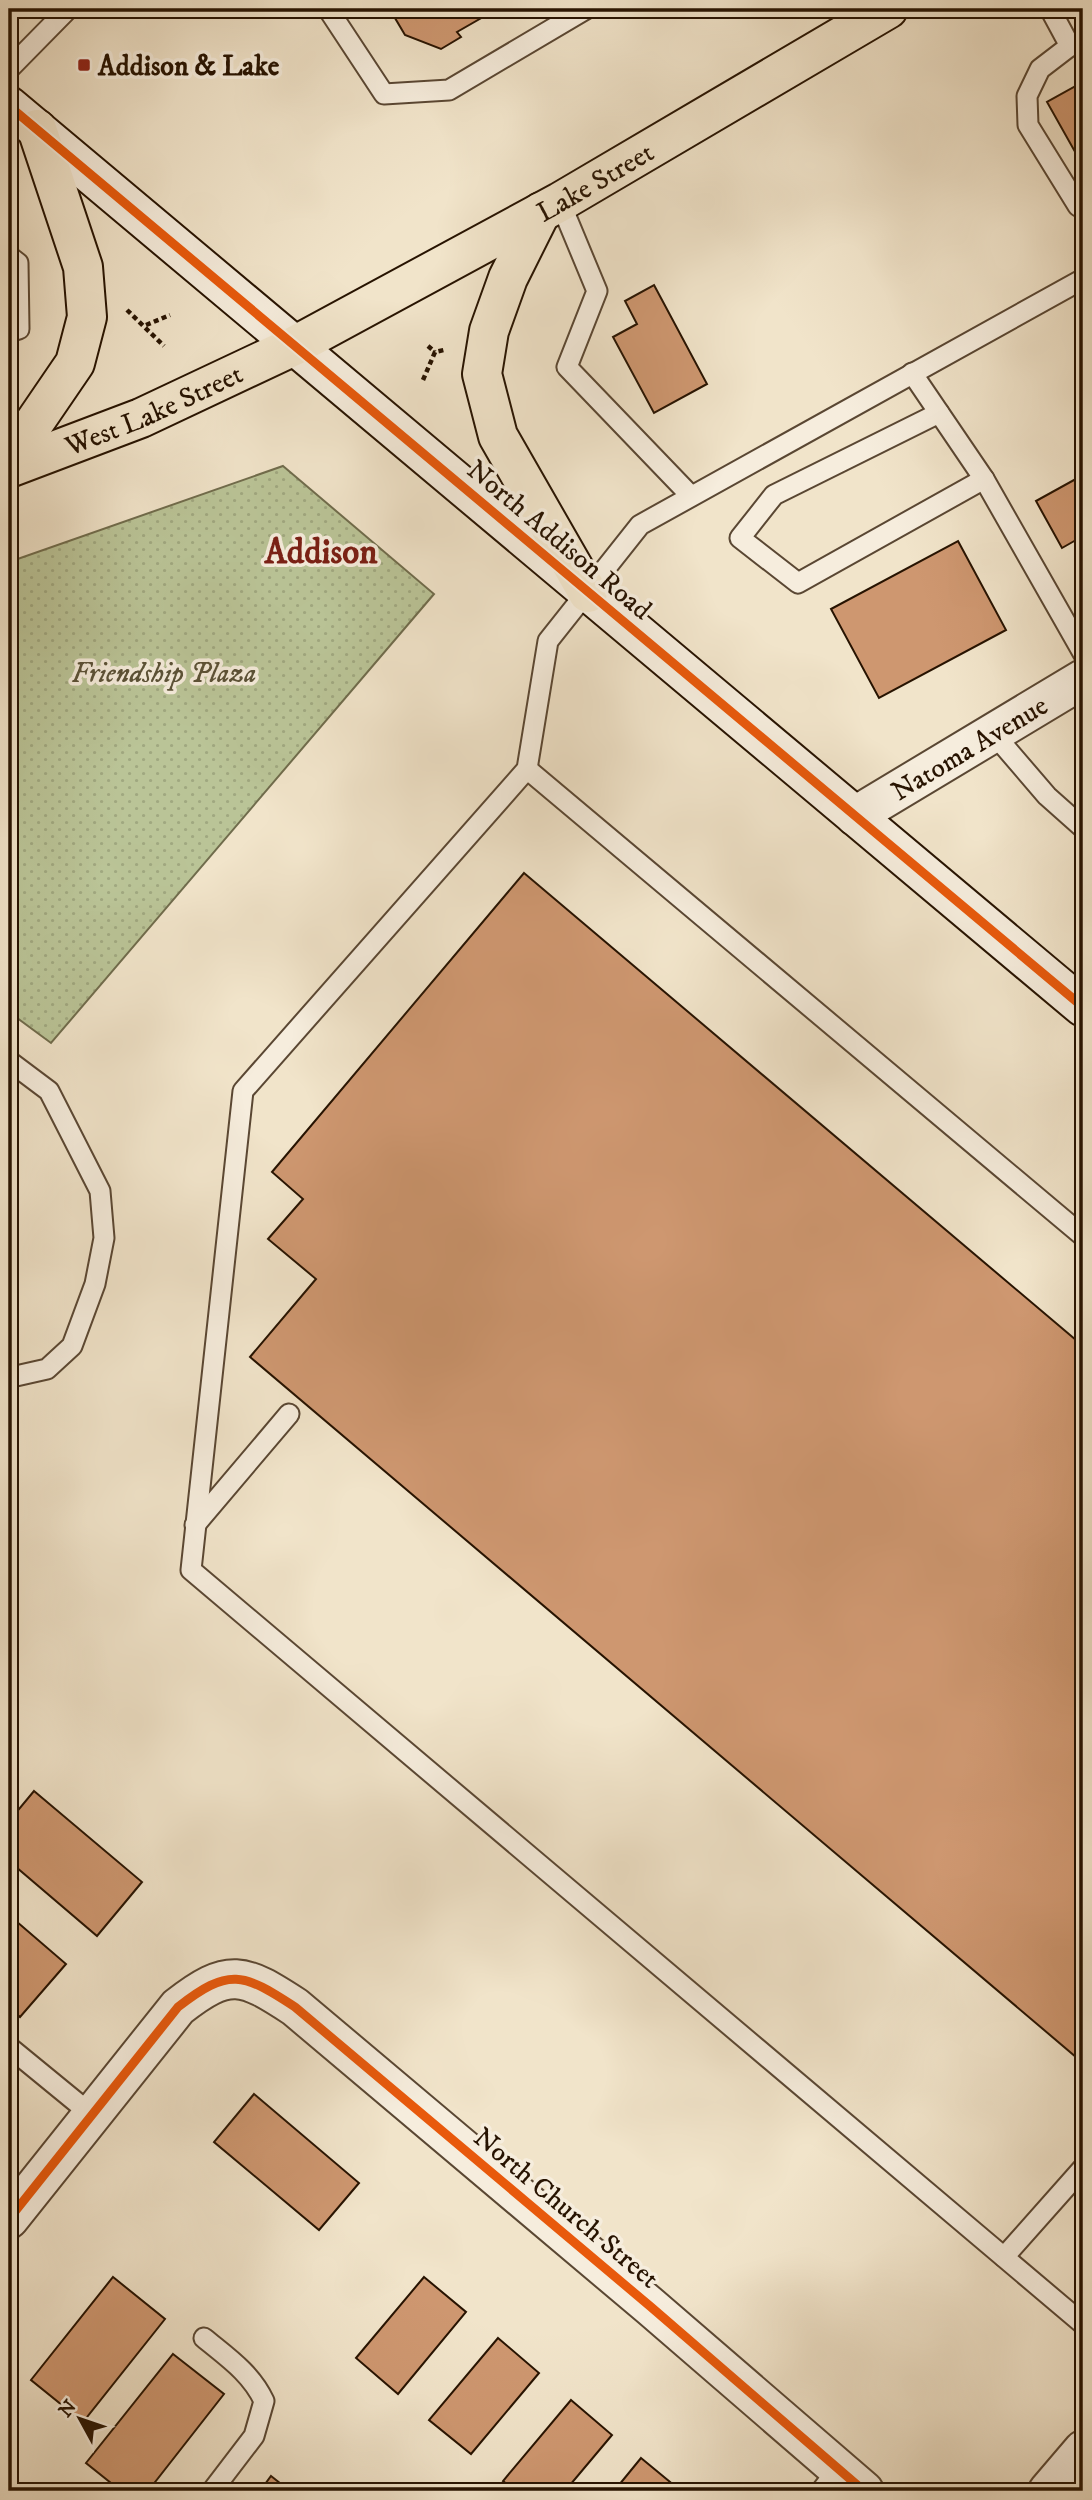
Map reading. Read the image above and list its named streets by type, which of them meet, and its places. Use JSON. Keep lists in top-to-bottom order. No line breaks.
{"streets":{"main road":["Lake Street","West Lake Street"],"street":["North Addison Road","Natoma Avenue","North Church Street"]},"crossings":[["Lake Street","West Lake Street"],["Lake Street","North Addison Road"],["West Lake Street","North Addison Road"],["North Addison Road","Natoma Avenue"]],"districts":["Addison"],"parks":["Friendship Plaza"],"places":{"transit":["Addison & Lake"]},"north":"top left"}
